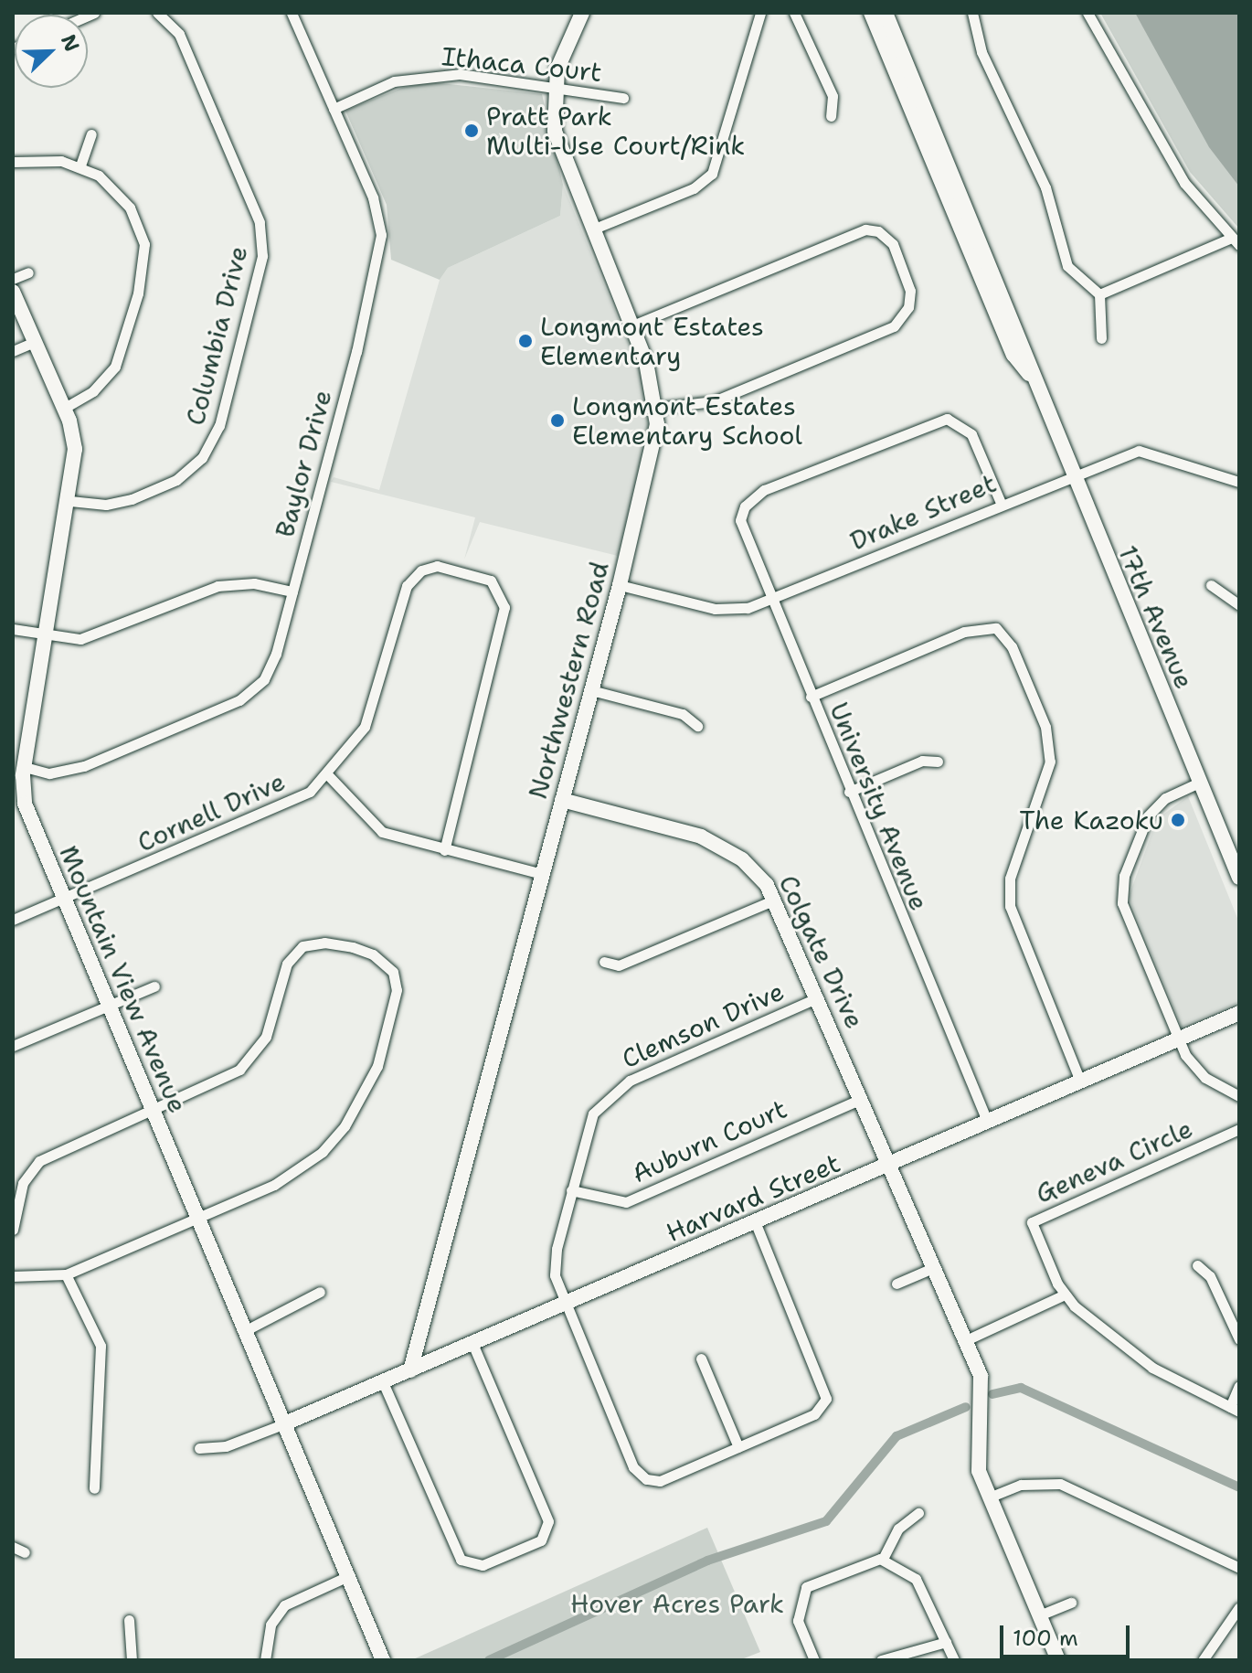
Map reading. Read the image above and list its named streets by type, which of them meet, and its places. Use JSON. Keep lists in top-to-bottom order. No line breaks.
{"streets":{"street":["Ithaca Court","Columbia Drive","Baylor Drive","Drake Street","17th Avenue","Northwestern Road","University Avenue","Cornell Drive","Colgate Drive","Mountain View Avenue","Clemson Drive","Auburn Court","Geneva Circle","Harvard Street"]},"crossings":[["Ithaca Court","Baylor Drive"],["Ithaca Court","Northwestern Road"],["Columbia Drive","Mountain View Avenue"],["Baylor Drive","Mountain View Avenue"],["Drake Street","17th Avenue"],["Drake Street","Northwestern Road"],["Drake Street","University Avenue"],["Northwestern Road","Colgate Drive"],["Northwestern Road","Harvard Street"],["University Avenue","Harvard Street"],["Cornell Drive","Mountain View Avenue"],["Colgate Drive","Clemson Drive"],["Colgate Drive","Auburn Court"],["Colgate Drive","Harvard Street"],["Mountain View Avenue","Harvard Street"],["Clemson Drive","Auburn Court"],["Clemson Drive","Harvard Street"]],"parks":["Hover Acres Park"],"places":["Pratt Park Multi-Use Court/Rink","Longmont Estates Elementary","Longmont Estates Elementary School","The Kazoku"],"scale_bar":"100 m","north":"top right"}
